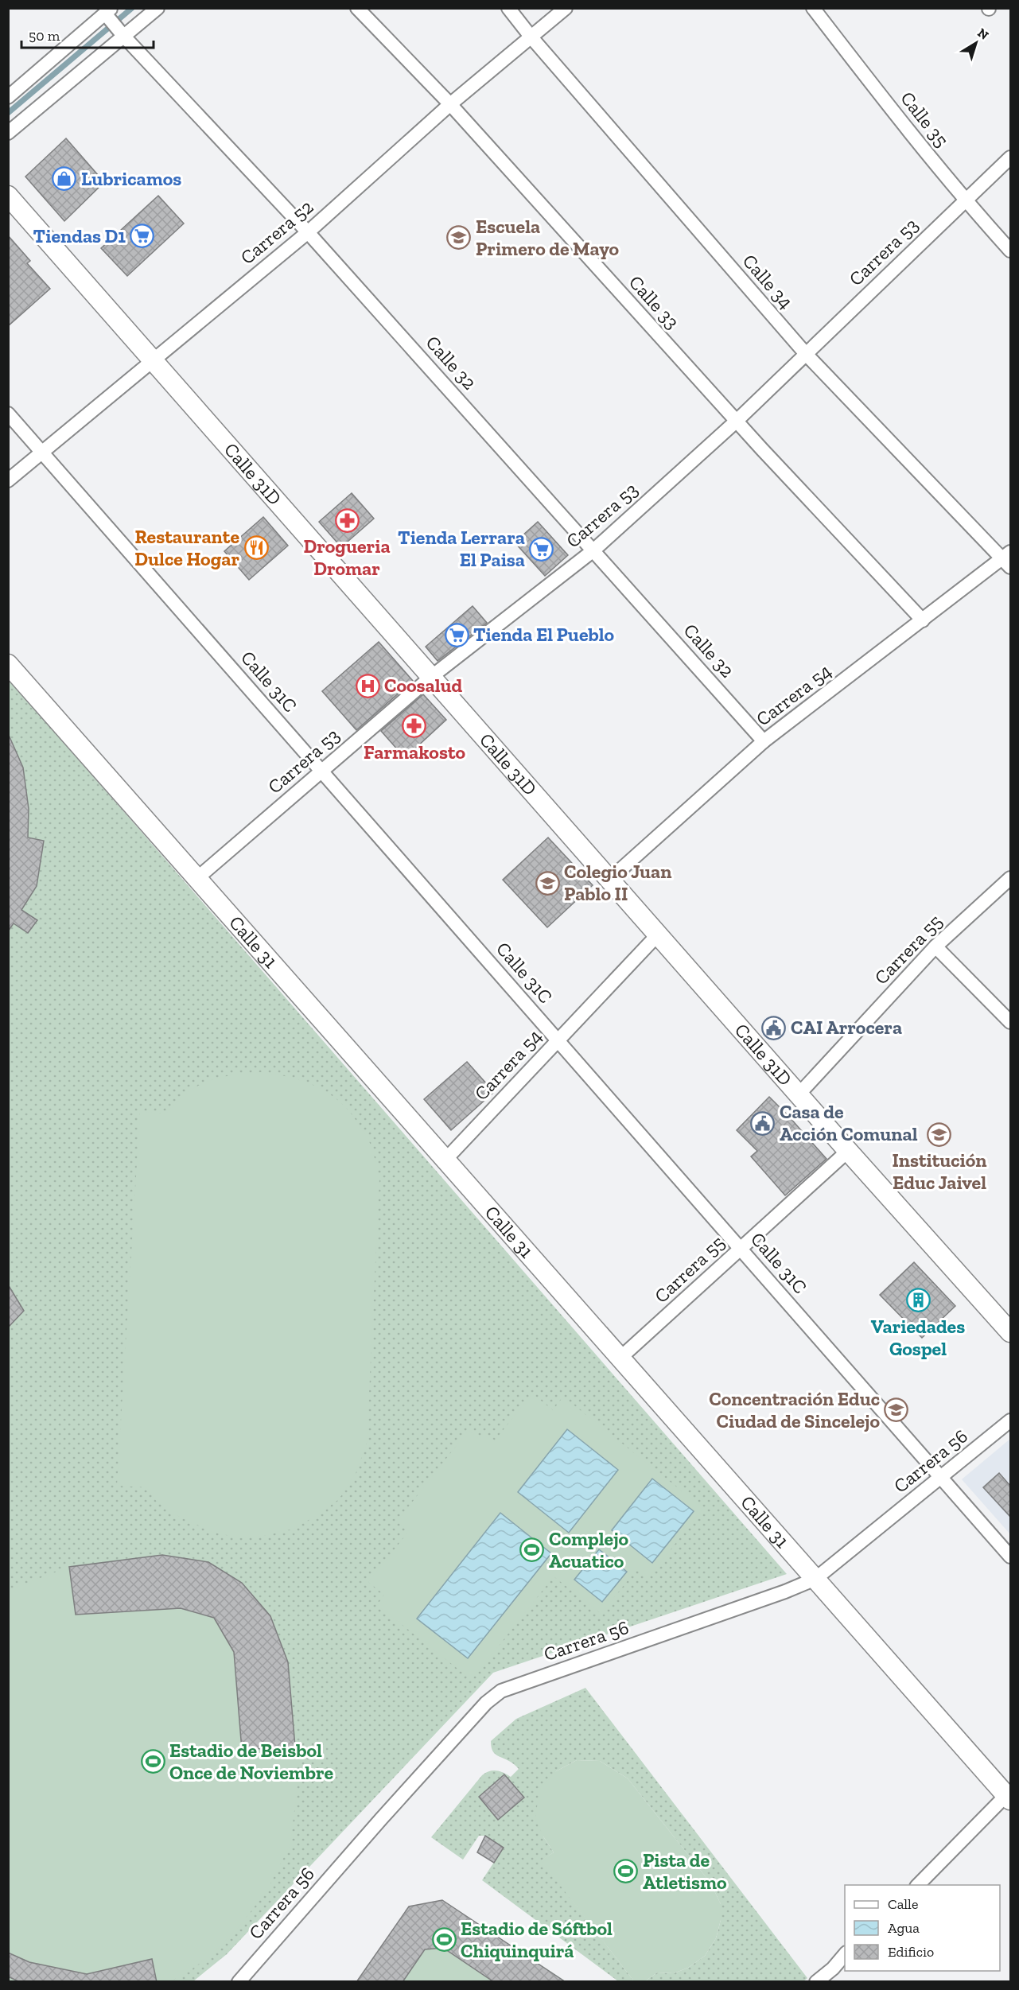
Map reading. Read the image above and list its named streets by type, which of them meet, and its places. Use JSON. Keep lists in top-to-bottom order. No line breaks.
{"streets":{"street":["Calle 35","Carrera 52","Carrera 53","Calle 34","Calle 33","Calle 32","Calle 31D","Calle 31C","Carrera 54","Calle 31","Carrera 55","Carrera 56"]},"crossings":[["Calle 35","Carrera 53"],["Carrera 52","Calle 34"],["Carrera 52","Calle 33"],["Carrera 52","Calle 32"],["Carrera 52","Calle 31D"],["Carrera 52","Calle 31C"],["Carrera 53","Calle 34"],["Carrera 53","Calle 33"],["Carrera 53","Calle 32"],["Carrera 53","Calle 31D"],["Carrera 53","Calle 31C"],["Carrera 53","Calle 31"],["Calle 34","Carrera 54"],["Calle 33","Carrera 54"],["Calle 32","Carrera 54"],["Calle 31D","Carrera 54"],["Calle 31D","Carrera 55"],["Calle 31C","Carrera 54"],["Calle 31C","Carrera 55"],["Calle 31C","Carrera 56"],["Carrera 54","Calle 31"],["Calle 31","Carrera 55"],["Calle 31","Carrera 56"]],"places":{"shop":["Lubricamos"],"supermarket":["Tiendas D1","Tienda Lerrara El Paisa","Tienda El Pueblo"],"school or university":["Escuela Primero de Mayo","Colegio Juan Pablo II","Institución Educ Jaivel","Concentración Educ Ciudad de Sincelejo"],"pharmacy":["Drogueria Dromar","Farmakosto"],"restaurant":["Restaurante Dulce Hogar"],"hospital":["Coosalud"],"public building":["CAI Arrocera","Casa de Acción Comunal"],"building":["Variedades Gospel"],"sports":["Complejo Acuatico","Estadio de Beisbol Once de Noviembre","Pista de Atletismo","Estadio de Sóftbol Chiquinquirá"]},"legend":["Calle","Agua","Edificio"],"scale_bar":"50 m","north":"top right"}
